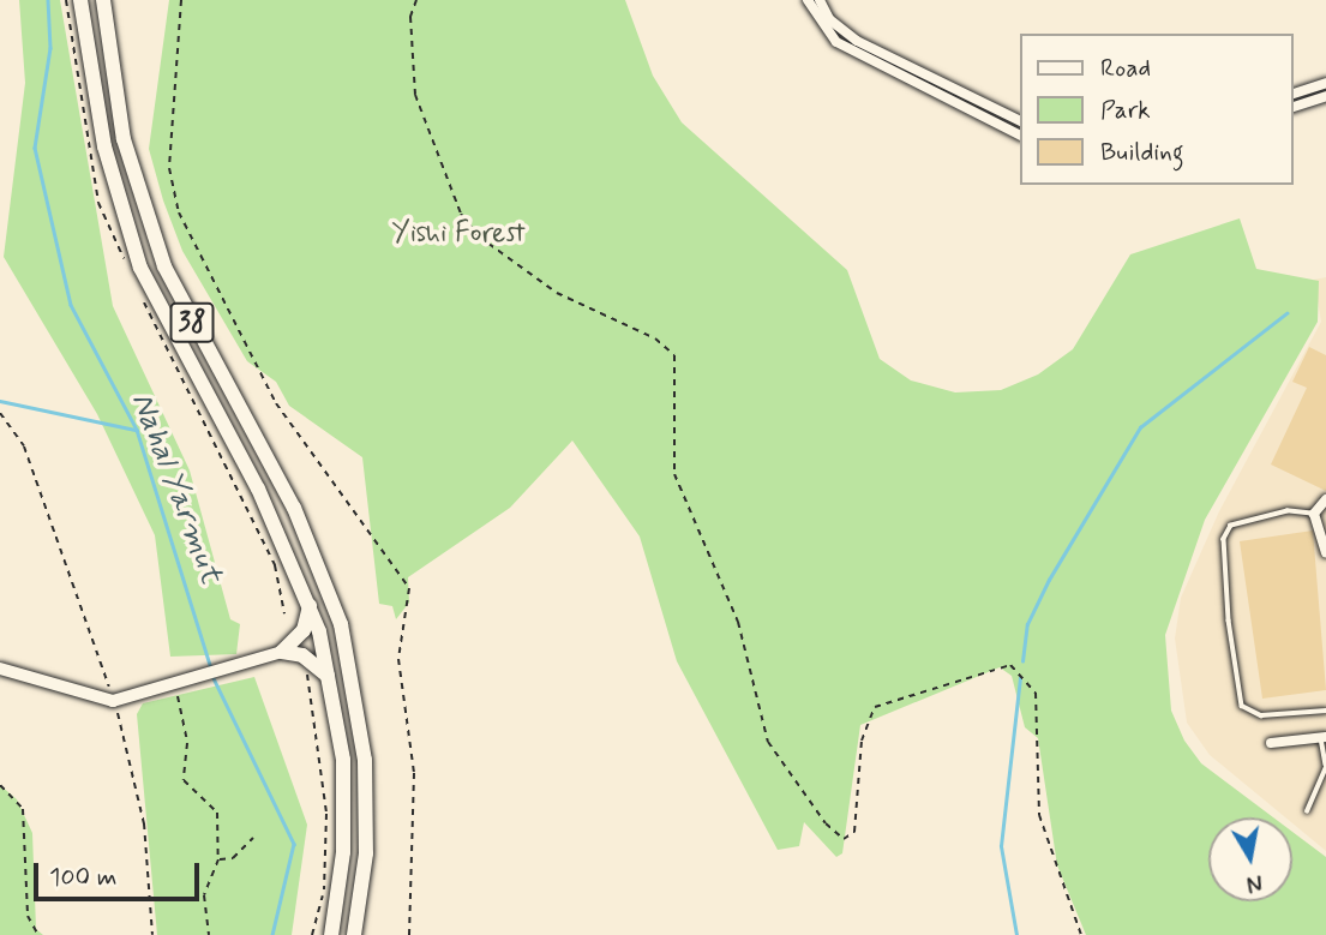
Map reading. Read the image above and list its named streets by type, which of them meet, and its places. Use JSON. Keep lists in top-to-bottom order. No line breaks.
{"streets":{"highway":["38"]},"water":["Nahal Yarmut"],"parks":["Yishi Forest"],"legend":["Road","Park","Building"],"scale_bar":"100 m","north":"bottom"}
